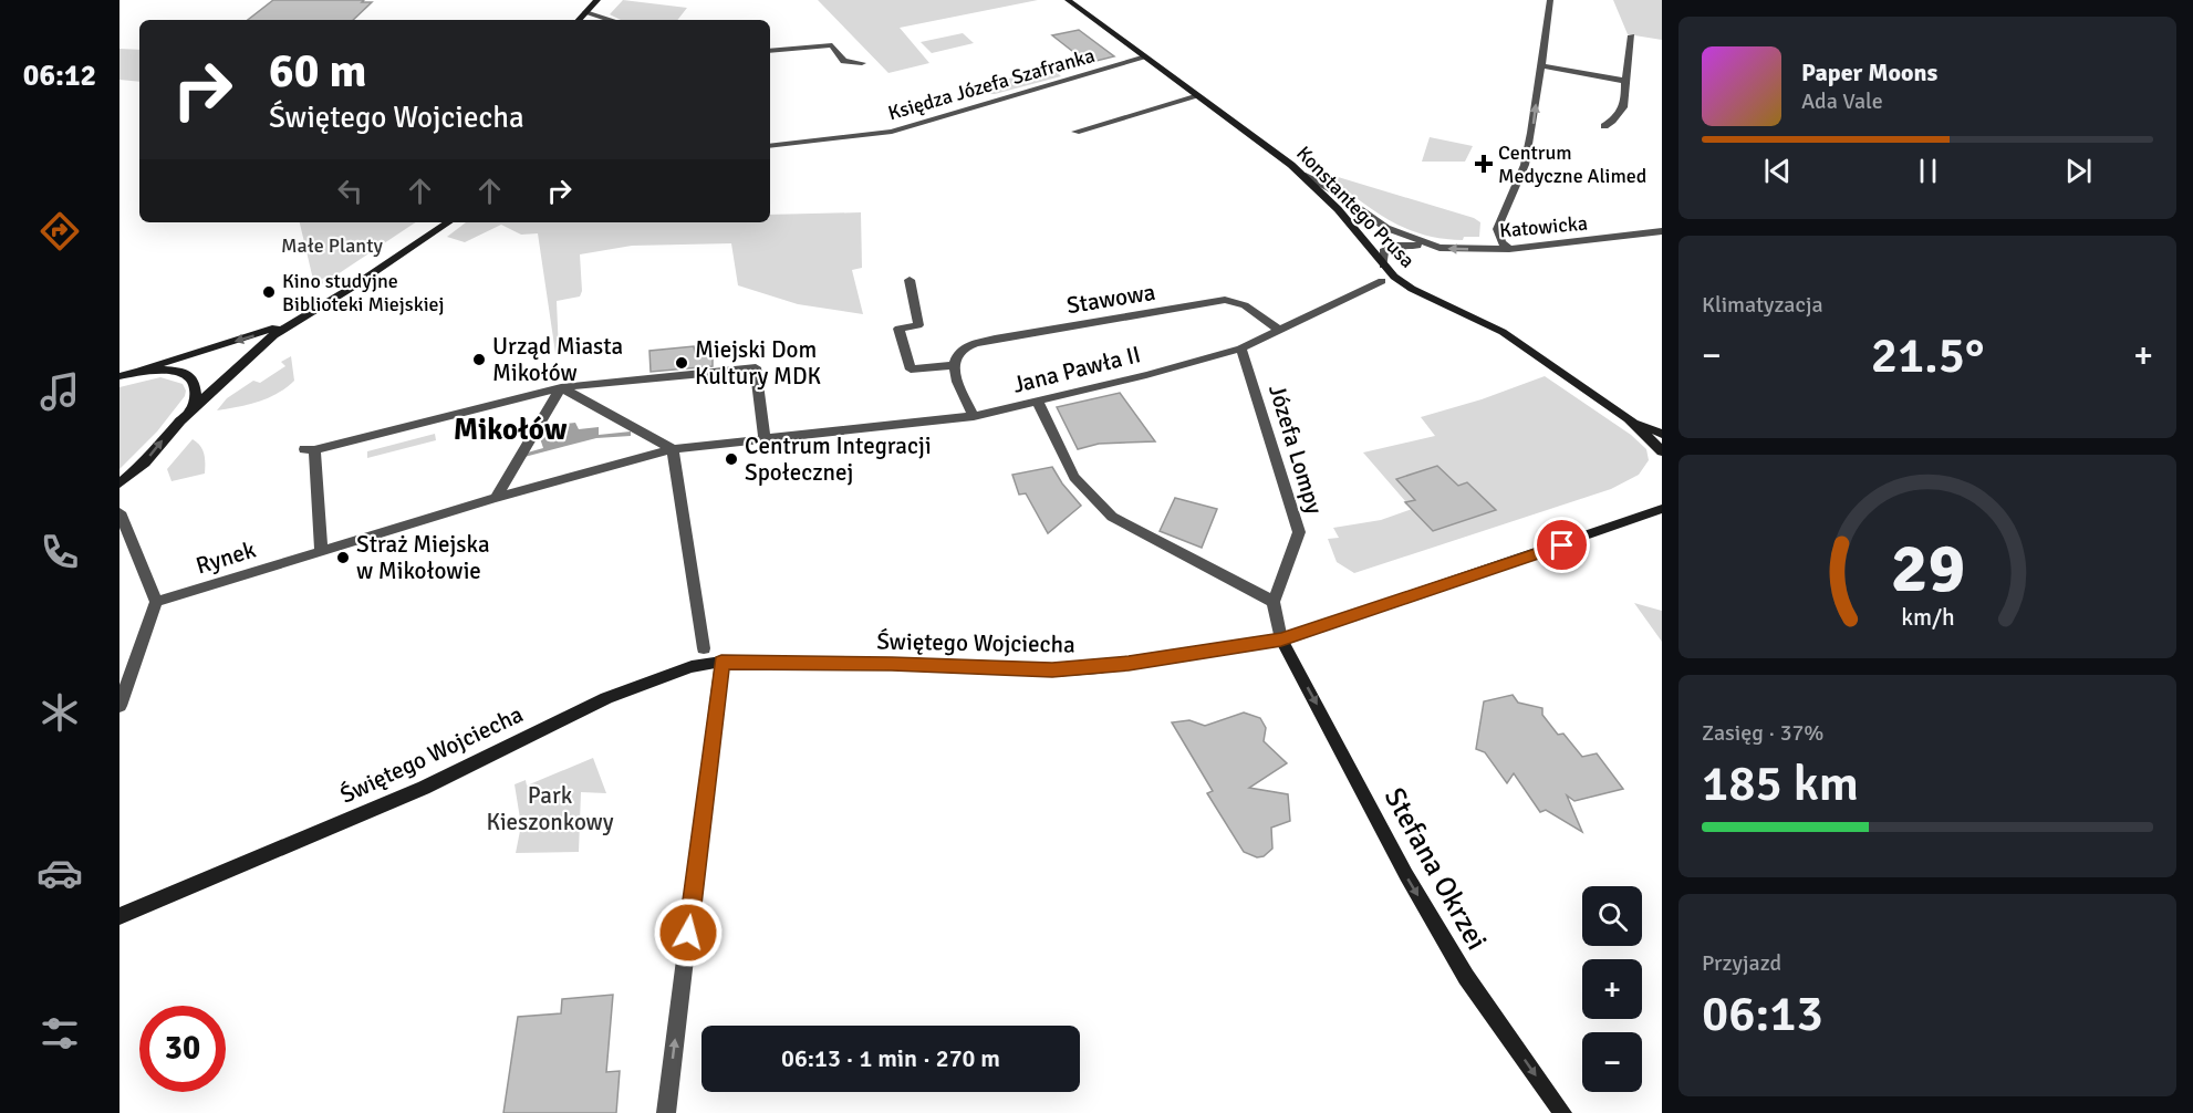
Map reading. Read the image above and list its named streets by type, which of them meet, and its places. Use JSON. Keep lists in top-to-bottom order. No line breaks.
{"streets":{"street":["Księdza Józefa Szafranka","Konstantego Prusa","Katowicka","Stawowa","Jana Pawła II","Józefa Lompy","Rynek","Świętego Wojciecha","Stefana Okrzei"]},"crossings":[["Księdza Józefa Szafranka","Konstantego Prusa"],["Konstantego Prusa","Katowicka"],["Stawowa","Jana Pawła II"],["Jana Pawła II","Józefa Lompy"],["Jana Pawła II","Rynek"],["Świętego Wojciecha","Stefana Okrzei"]],"one_way":["Stefana Okrzei"],"districts":["Mikołów"],"parks":["Małe Planty","Park Kieszonkowy"],"places":{"health":["Centrum Medyczne Alimed"],"other":["Kino studyjne Biblioteki Miejskiej","Urząd Miasta Mikołów","Miejski Dom Kultury MDK","Centrum Integracji Społecznej","Straż Miejska w Mikołowie"]},"page":{"tabs":"06:12","turn":["60 m","Świętego Wojciecha"],"song":["Paper Moons","Ada Vale"],"tile":["Klimatyzacja",["Zasięg · 37%","185 km"],["Przyjazd","06:13"]],"heat":["−","21.5°","+"],"map_buttons":["+","−"],"limit":"30","trip":"06:13 · 1 min · 270 m","gauge":["29","km/h"]}}
